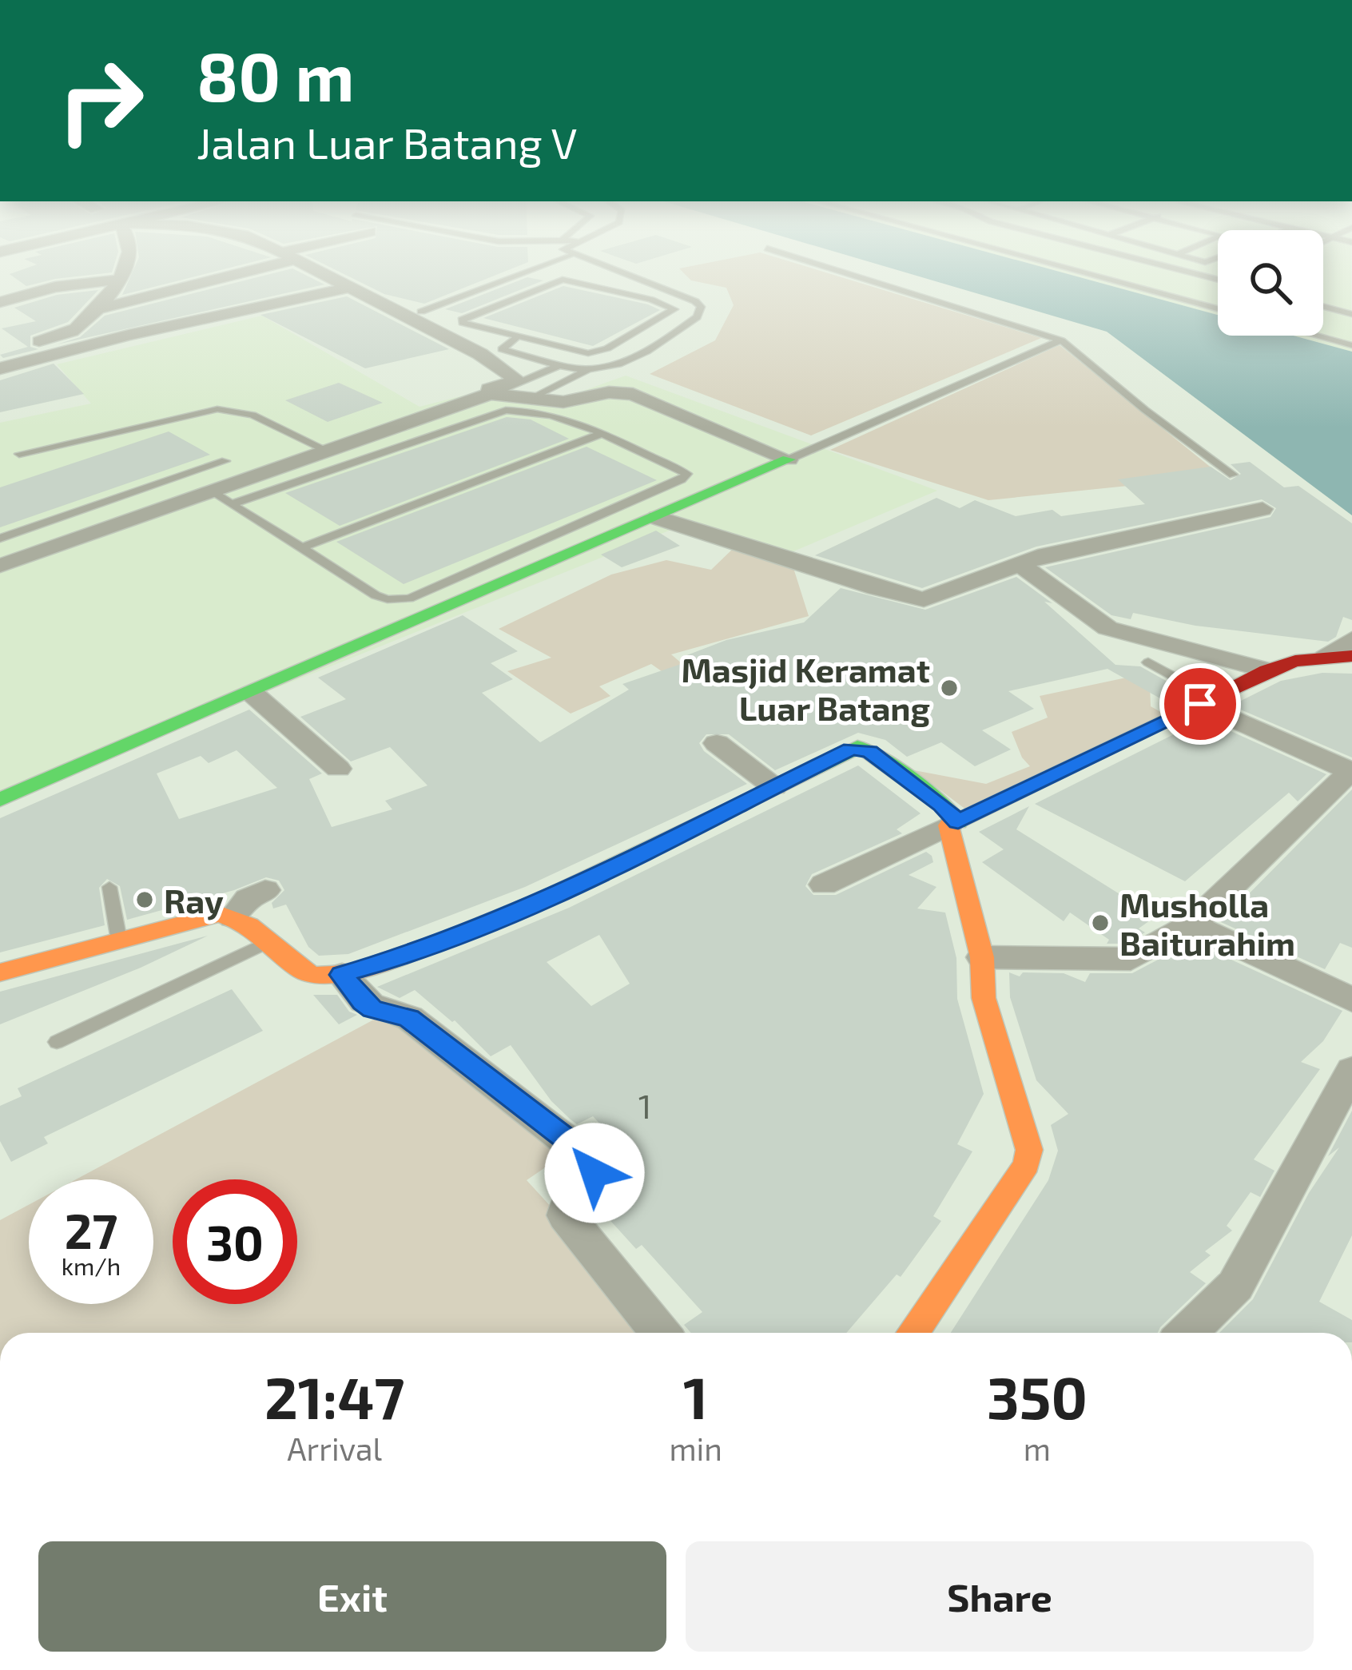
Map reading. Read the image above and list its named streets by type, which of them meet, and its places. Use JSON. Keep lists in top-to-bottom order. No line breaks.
{"places":["Masjid Keramat Luar Batang","Ray","Musholla Baiturahim"],"house_numbers":["1"],"page":{"turn":["80 m","Jalan Luar Batang V"],"speed":"27 km/h","limit":"30","eta":["21:47","Arrival","1","min","350","m"],"buttons":["Exit","Share"]}}
